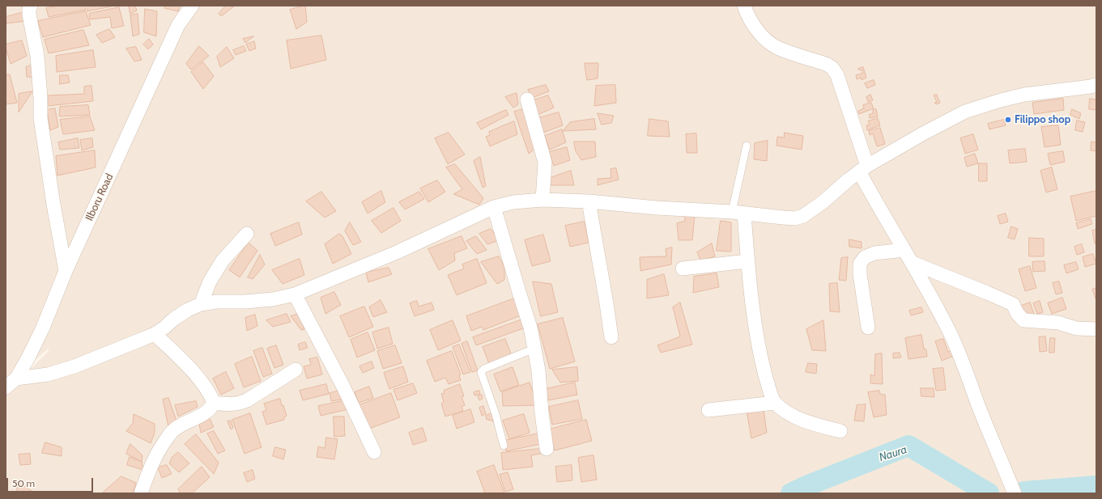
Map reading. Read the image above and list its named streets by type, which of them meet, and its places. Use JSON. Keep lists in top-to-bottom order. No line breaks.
{"streets":{"street":["Ilboru Road"]},"water":["Naura"],"places":["Filippo shop"],"scale_bar":"50 m"}
